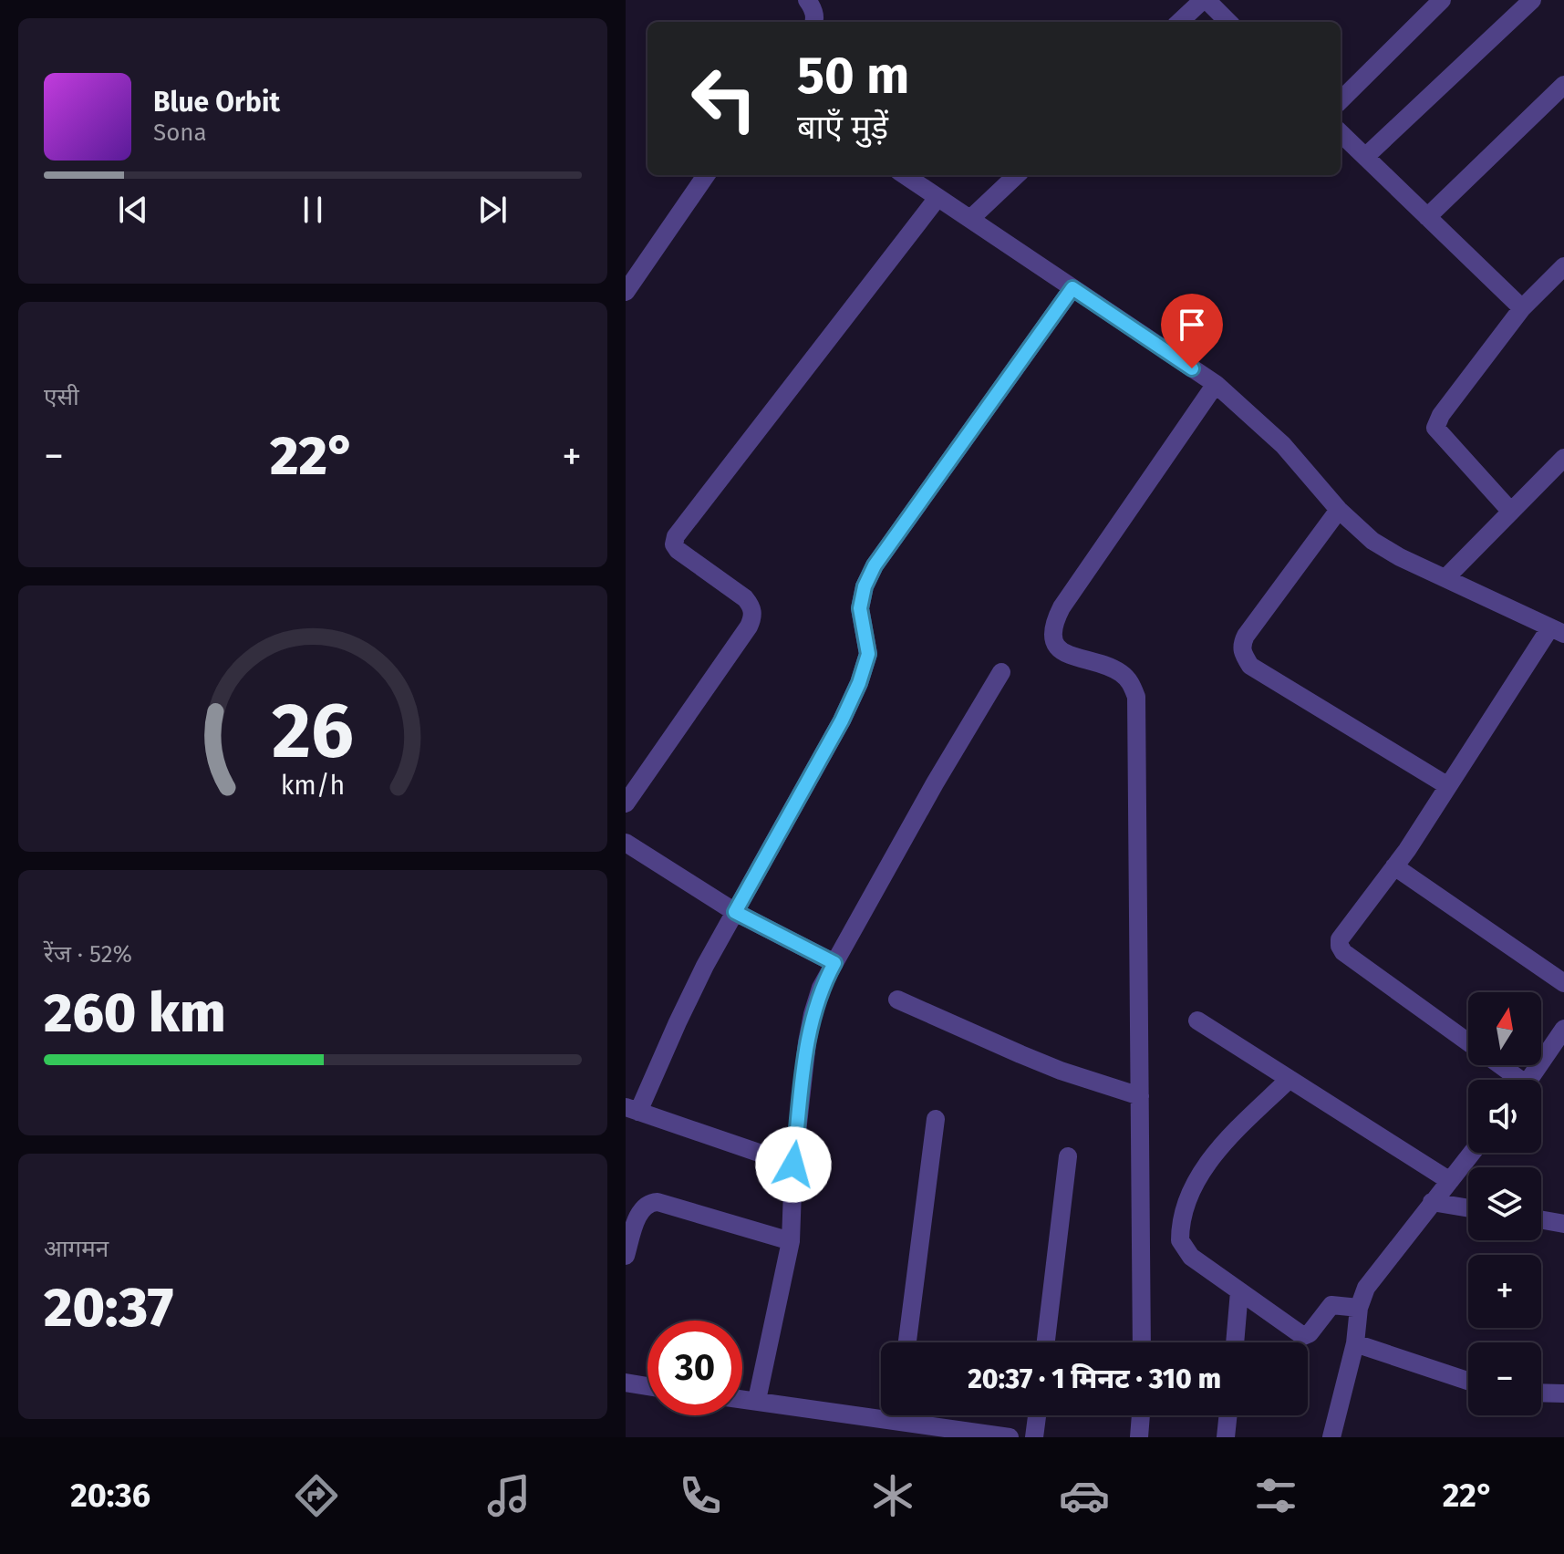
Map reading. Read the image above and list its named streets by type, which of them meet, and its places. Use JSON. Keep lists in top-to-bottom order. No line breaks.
{"north":"top","page":{"turn":["50 m","बाएँ मुड़ें"],"song":["Blue Orbit","Sona"],"tile":["एसी",["रेंज · 52%","260 km"],["आगमन","20:37"]],"heat":["−","22°","+"],"map_buttons":["+","−"],"limit":"30","trip":"20:37 · 1 मिनट · 310 m","tabs":["20:36","22°"],"gauge":["26","km/h"]}}
